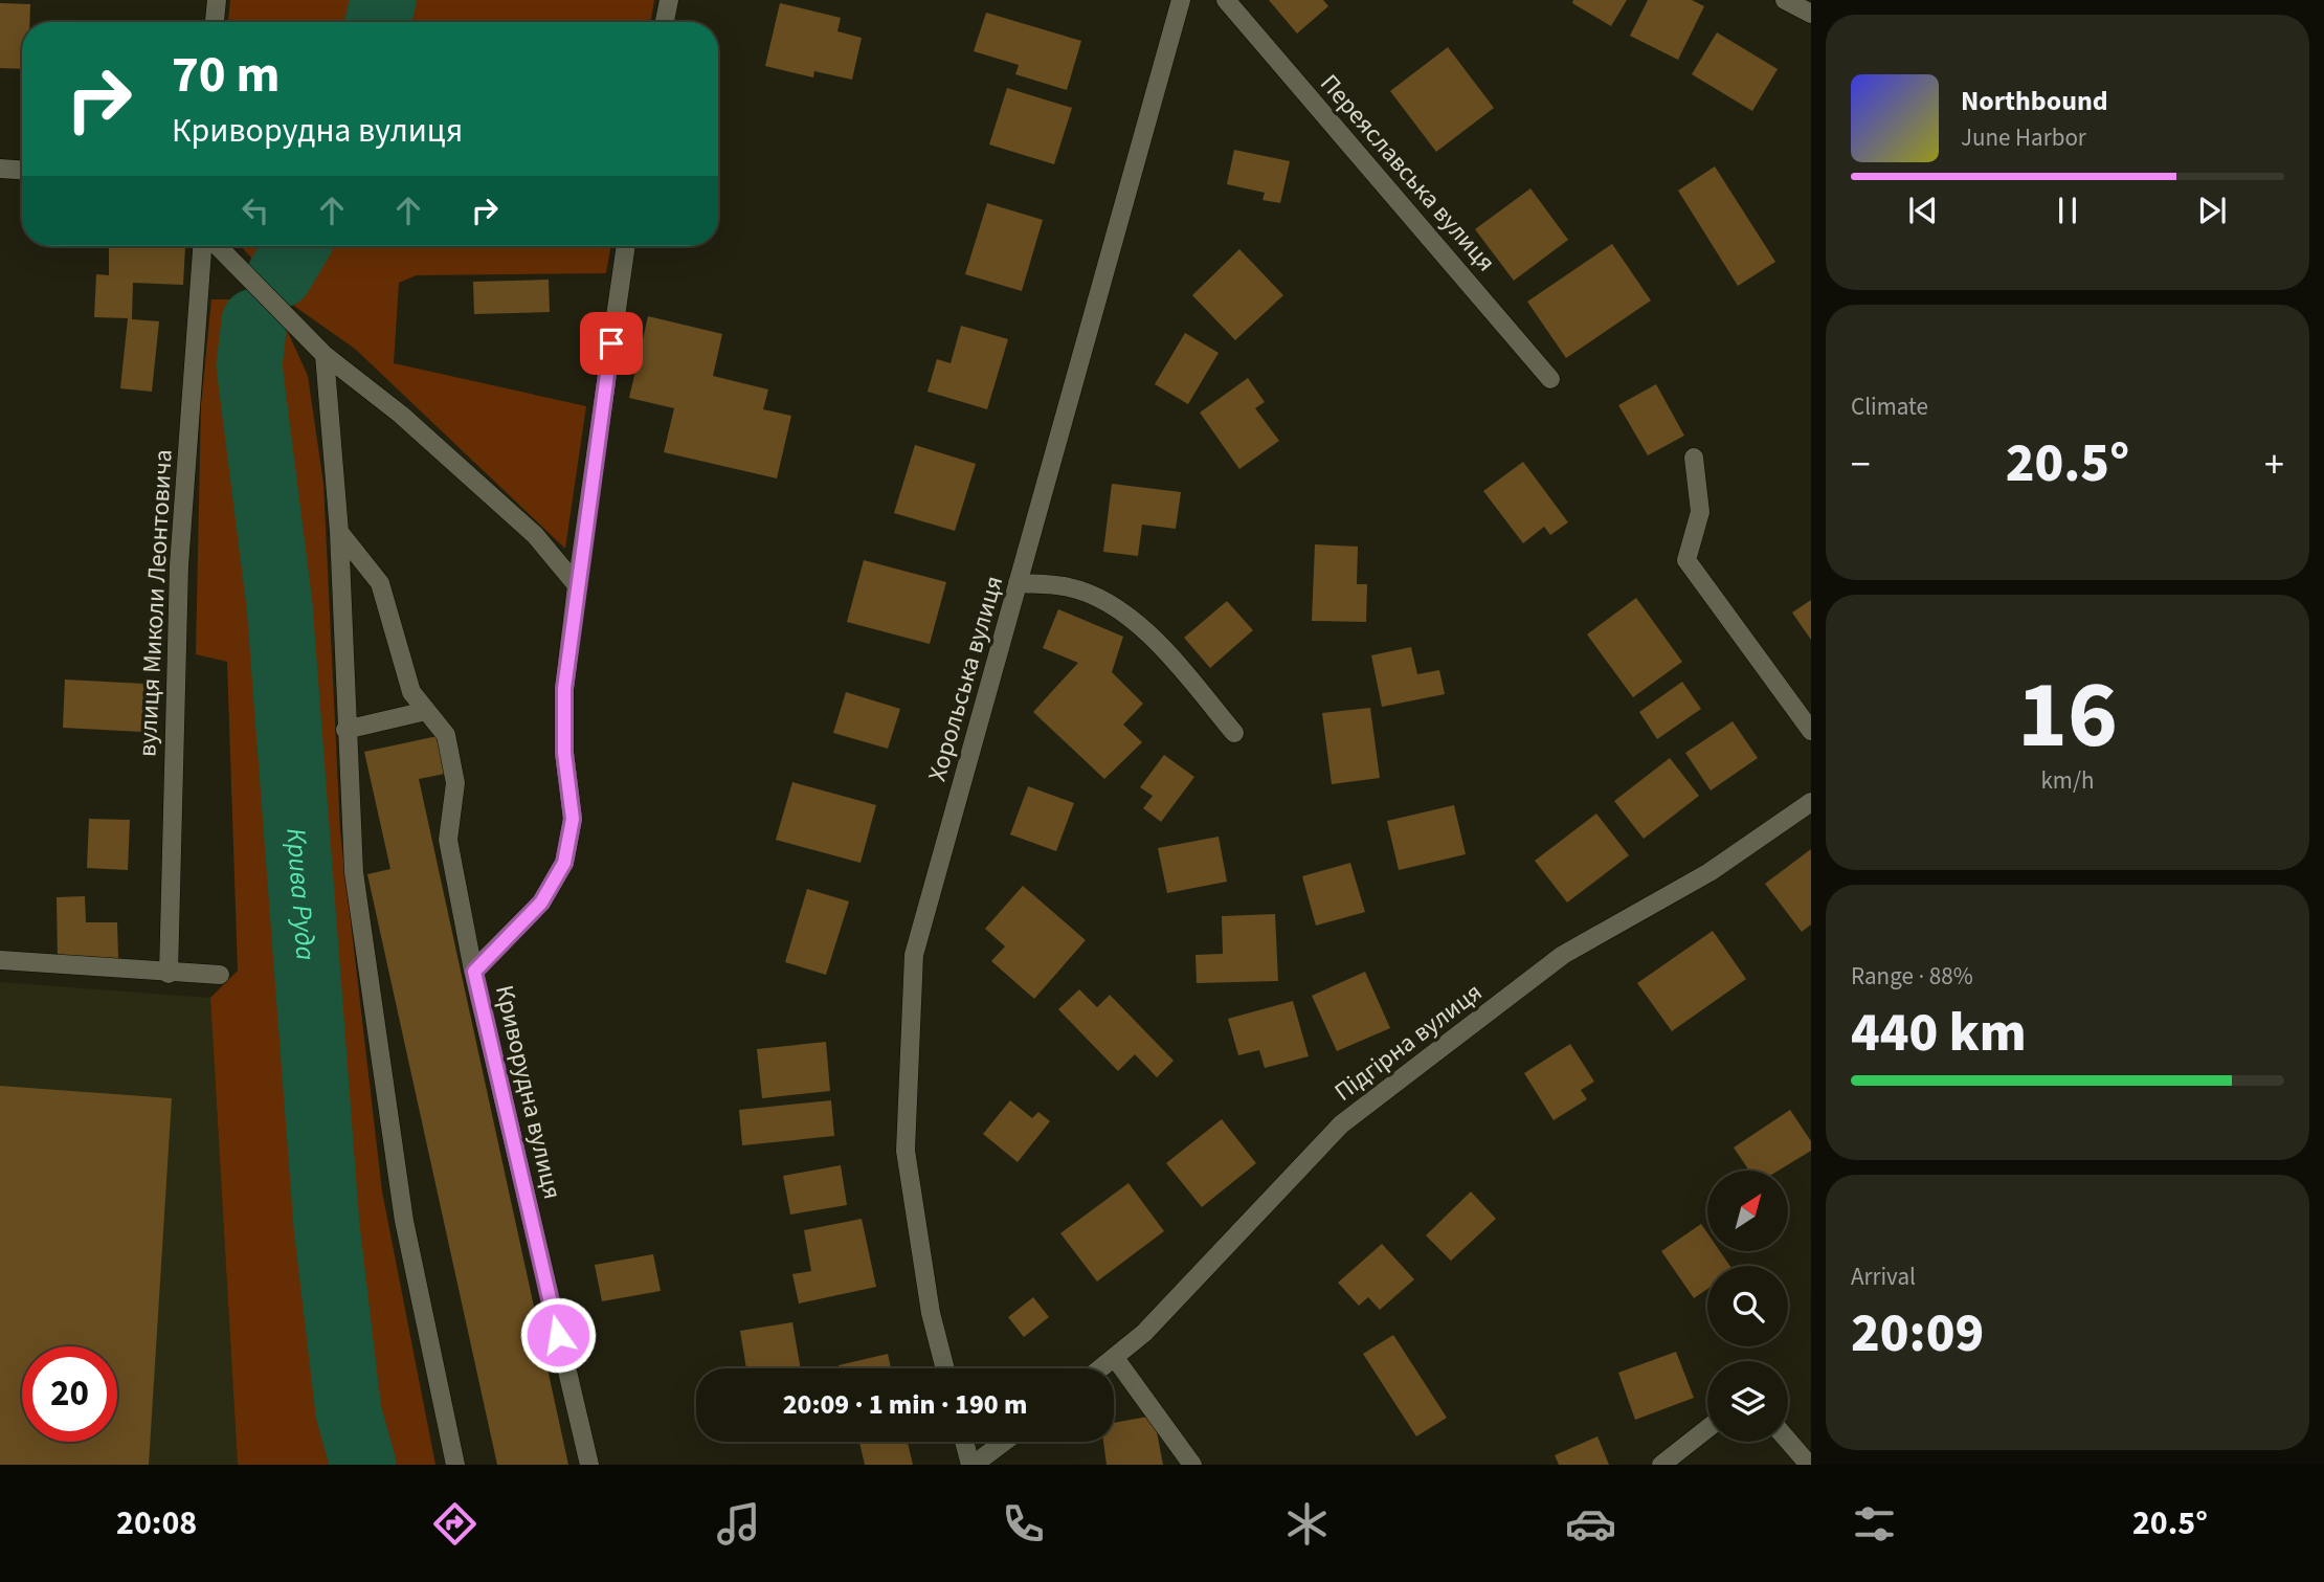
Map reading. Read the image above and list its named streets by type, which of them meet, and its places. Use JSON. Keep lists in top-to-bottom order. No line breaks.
{"streets":{"street":["Переяславська вулиця","вулиця Миколи Леонтовича","Хорольська вулиця","Підгірна вулиця","Криворудна вулиця"]},"water":["Крива Руда"],"north":"top right","page":{"turn":["70 m","Криворудна вулиця"],"song":["Northbound","June Harbor"],"tile":["Climate",["16","km/h"],["Range · 88%","440 km"],["Arrival","20:09"]],"heat":["−","20.5°","+"],"limit":"20","trip":"20:09 · 1 min · 190 m","tabs":["20:08","20.5°"]}}
